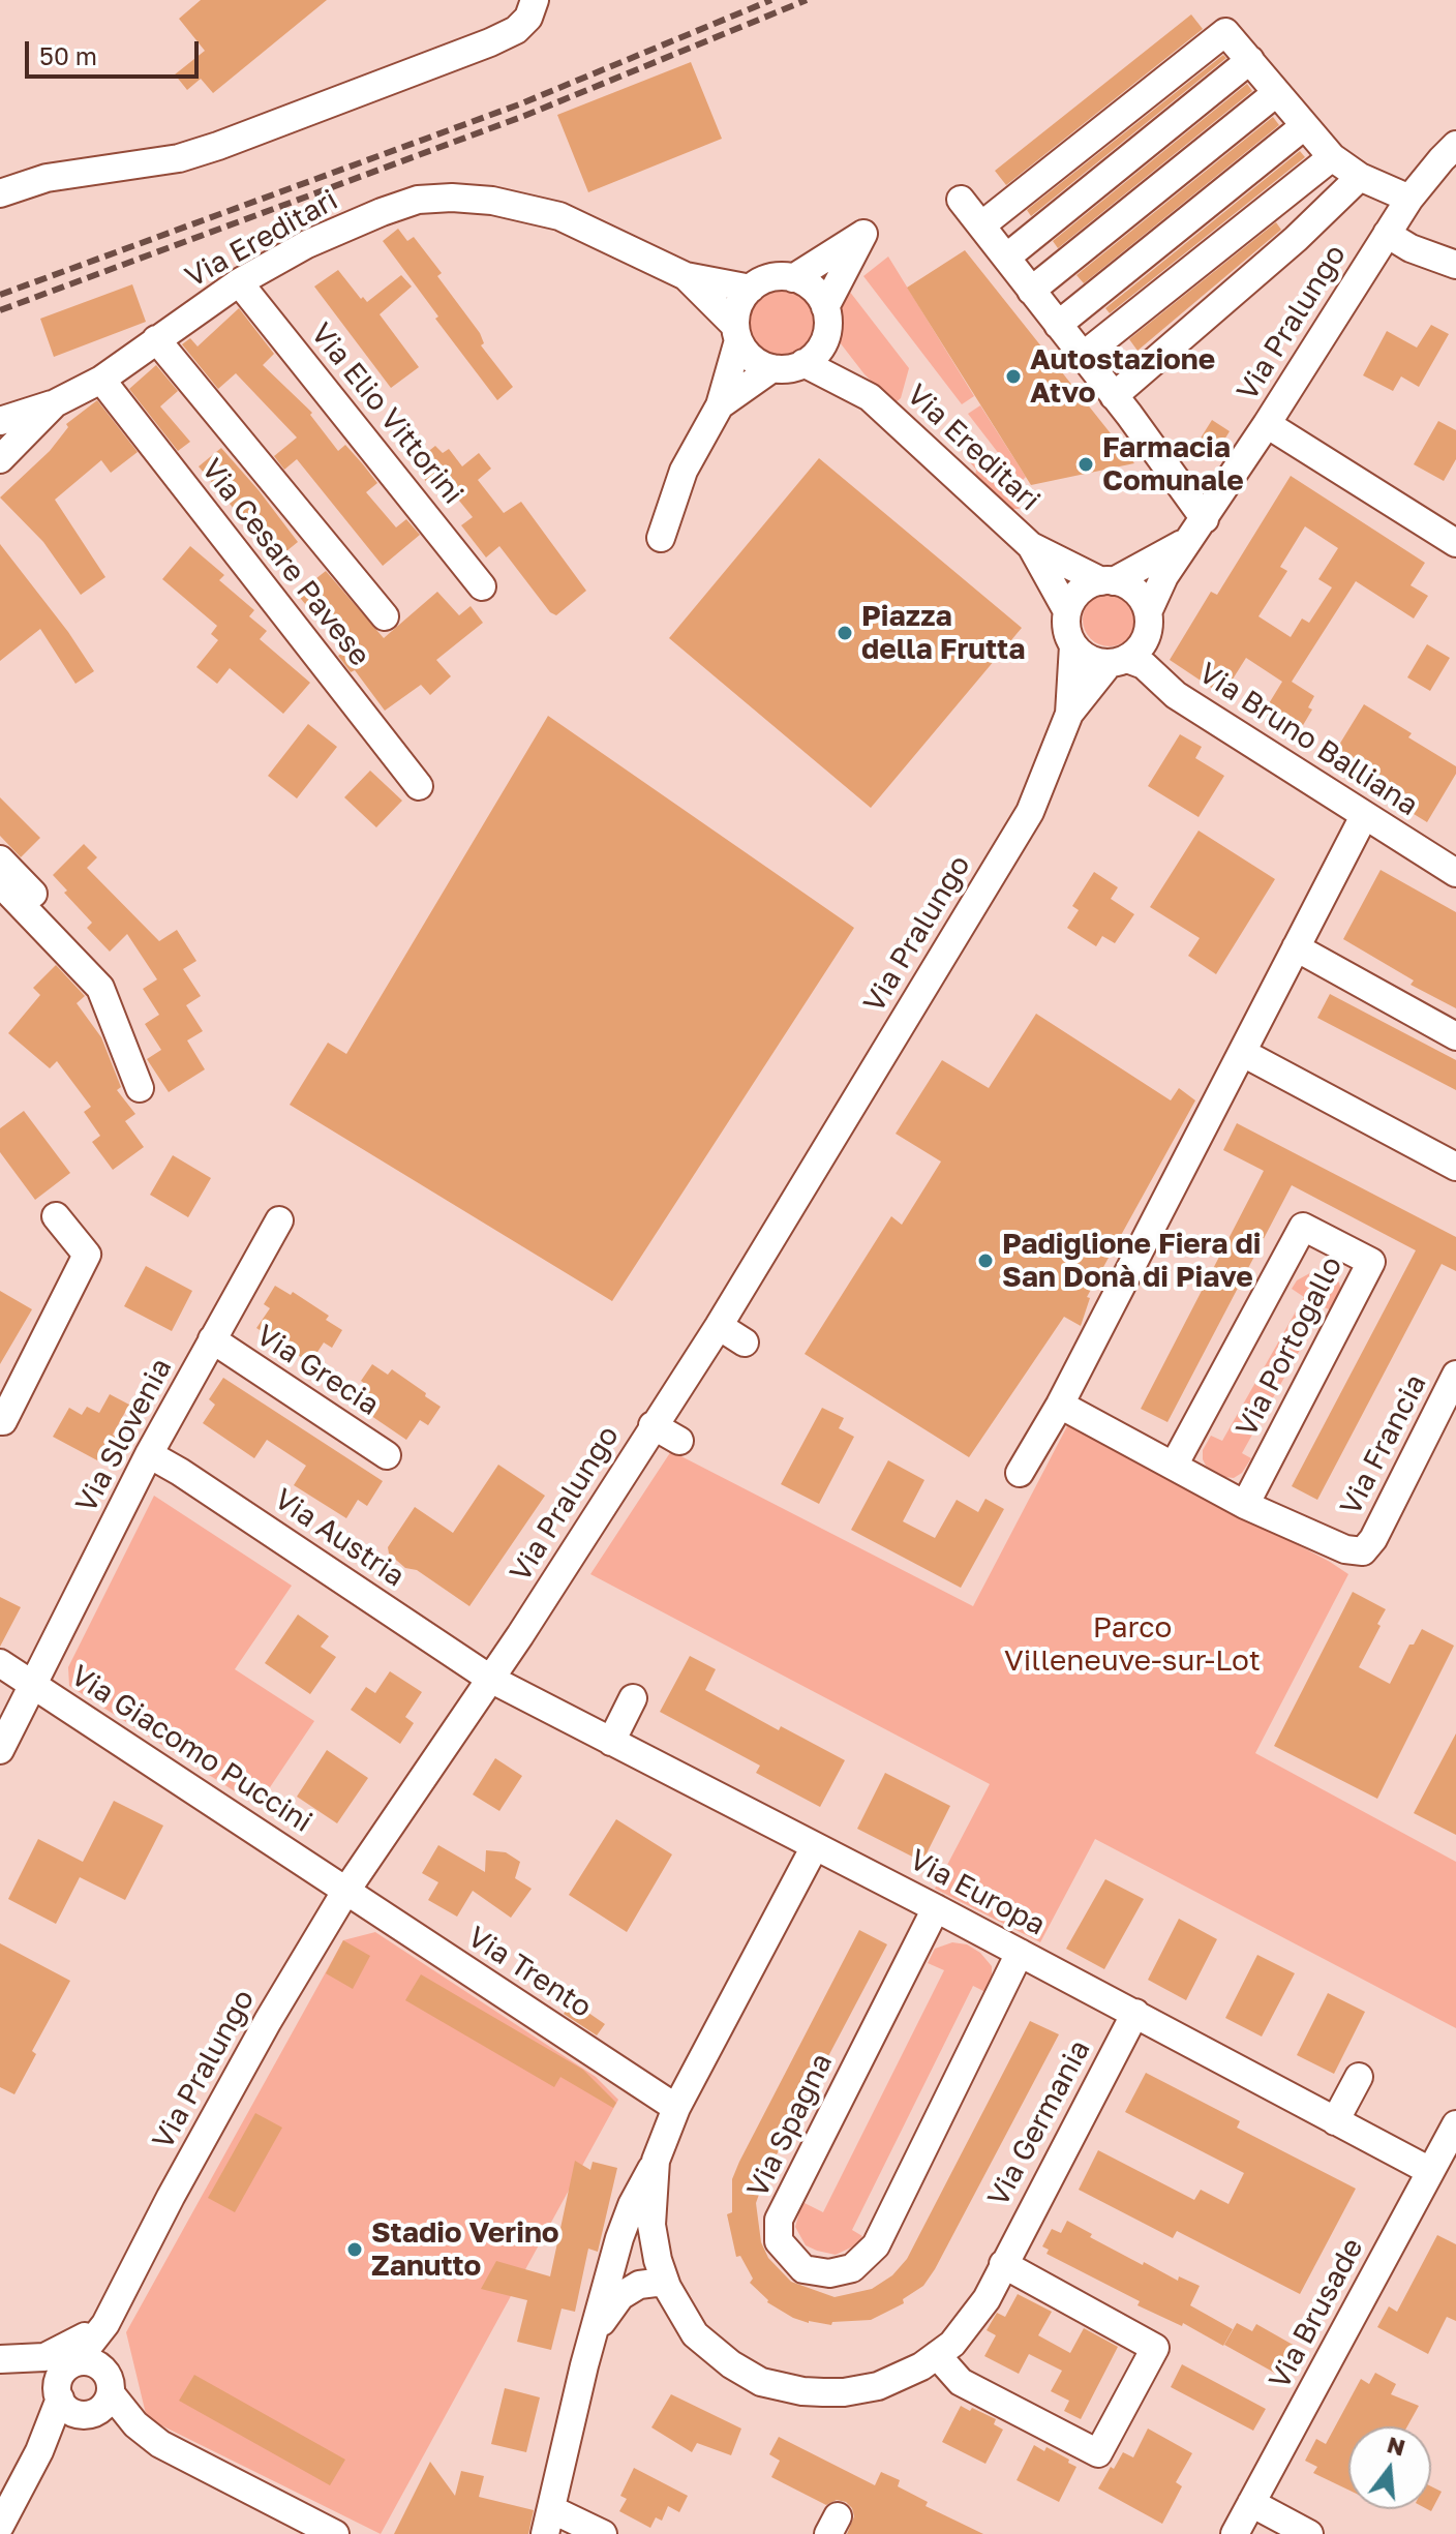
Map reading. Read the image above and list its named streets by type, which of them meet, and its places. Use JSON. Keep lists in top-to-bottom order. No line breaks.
{"streets":{"street":["Via Ereditari","Via Pralungo","Via Elio Vittorini","Via Cesare Pavese","Via Bruno Balliana","Via Portogallo","Via Grecia","Via Slovenia","Via Francia","Via Austria","Via Giacomo Puccini","Via Europa","Via Trento","Via Germania","Via Spagna","Via Brusade"]},"crossings":[["Via Ereditari","Via Pralungo"],["Via Ereditari","Via Elio Vittorini"],["Via Ereditari","Via Cesare Pavese"],["Via Ereditari","Via Bruno Balliana"],["Via Pralungo","Via Bruno Balliana"],["Via Pralungo","Via Austria"],["Via Pralungo","Via Giacomo Puccini"],["Via Pralungo","Via Europa"],["Via Pralungo","Via Trento"],["Via Portogallo","Via Francia"],["Via Grecia","Via Slovenia"],["Via Slovenia","Via Austria"],["Via Slovenia","Via Giacomo Puccini"],["Via Austria","Via Europa"],["Via Giacomo Puccini","Via Trento"],["Via Europa","Via Germania"],["Via Europa","Via Spagna"],["Via Europa","Via Brusade"]],"parks":["Parco Villeneuve-sur-Lot"],"places":["Autostazione Atvo","Farmacia Comunale","Piazza della Frutta","Padiglione Fiera di San Donà di Piave","Stadio Verino Zanutto"],"scale_bar":"50 m","north":"top"}
